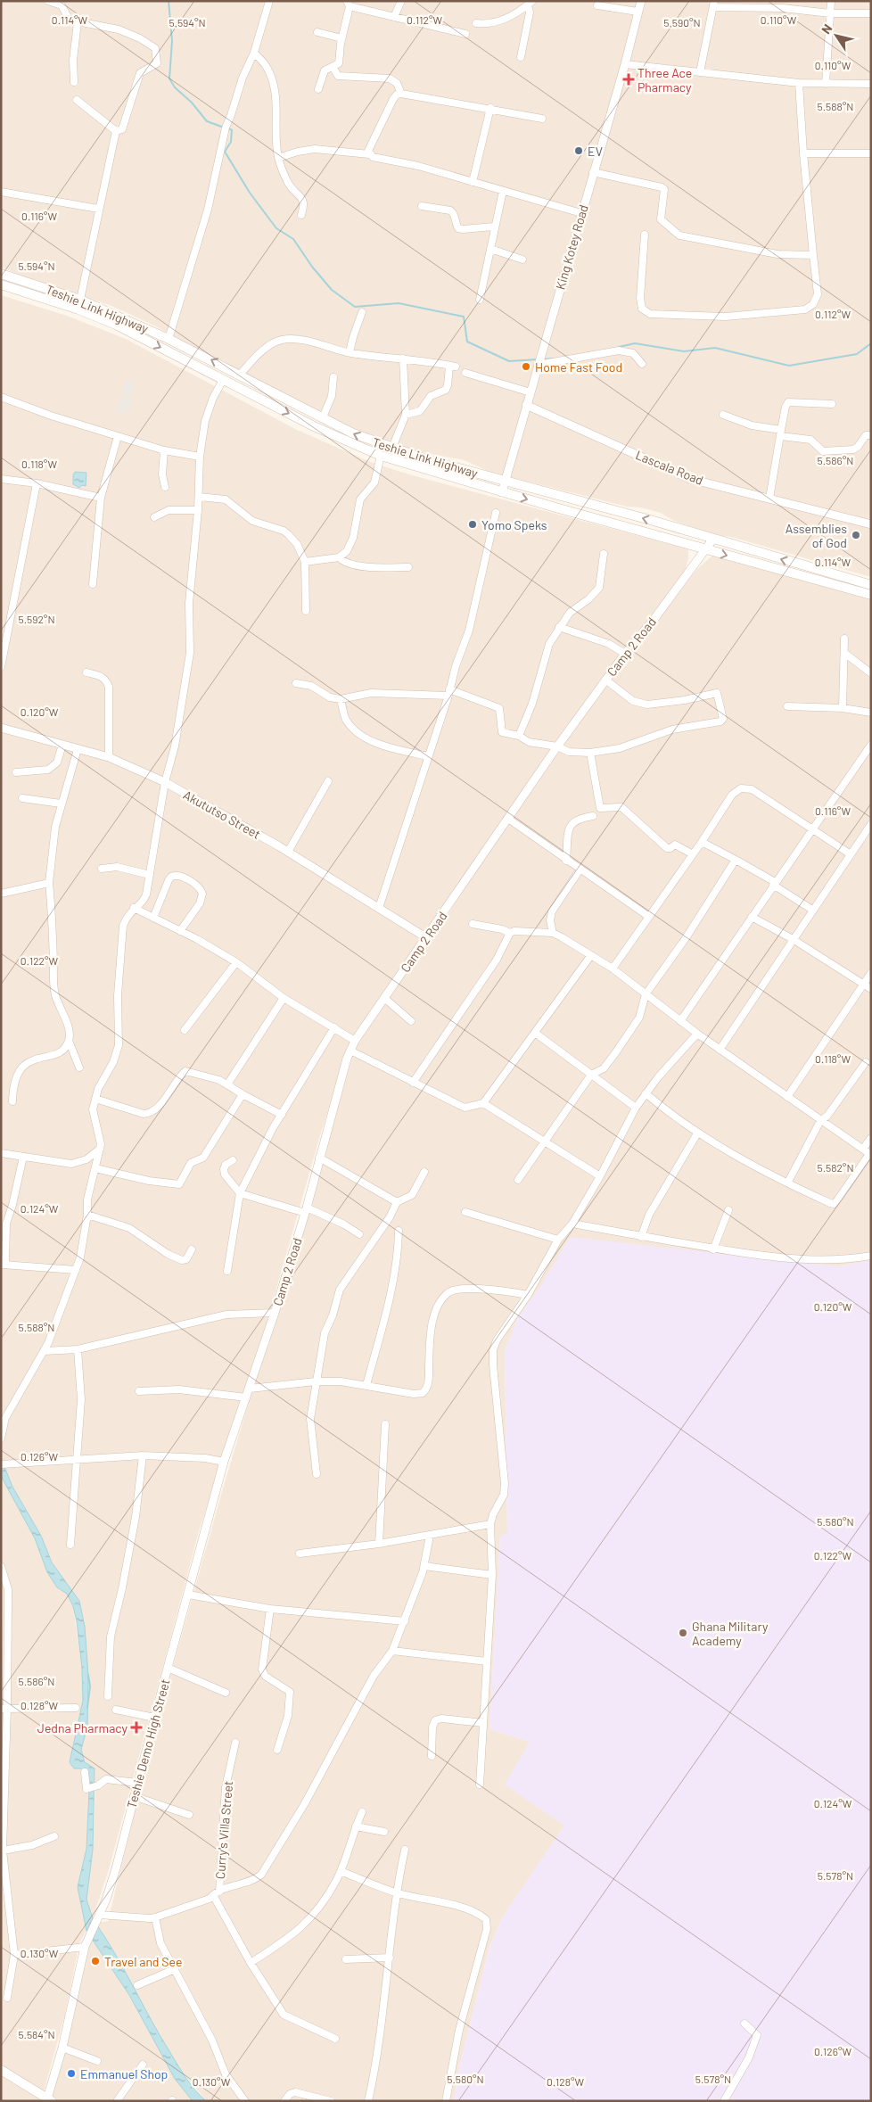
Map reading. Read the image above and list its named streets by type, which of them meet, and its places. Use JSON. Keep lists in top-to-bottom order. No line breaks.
{"streets":{"main road":["Teshie Link Highway"],"street":["King Kotey Road","Lascala Road","Camp 2 Road","Akututso Street","Teshie Demo High Street","Curry's Villa Street"]},"crossings":[["King Kotey Road","Teshie Link Highway"],["King Kotey Road","Lascala Road"],["Teshie Link Highway","Camp 2 Road"],["Camp 2 Road","Akututso Street"],["Camp 2 Road","Teshie Demo High Street"]],"places":{"health":["Three Ace Pharmacy","Jedna Pharmacy"],"other":["EV","Home Fast Food","Yomo Speks","Assemblies of God","Ghana Military Academy","Travel and See","Emmanuel Shop"]},"north":"top left","coordinates":["0.114°W","0.110°W","0.112°W","5.594°N","5.590°N","5.588°N","0.116°W","5.586°N","0.118°W","5.592°N","0.120°W","0.122°W","5.582°N","0.124°W","0.126°W","5.580°N","0.128°W","5.578°N","0.130°W","5.584°N"]}
